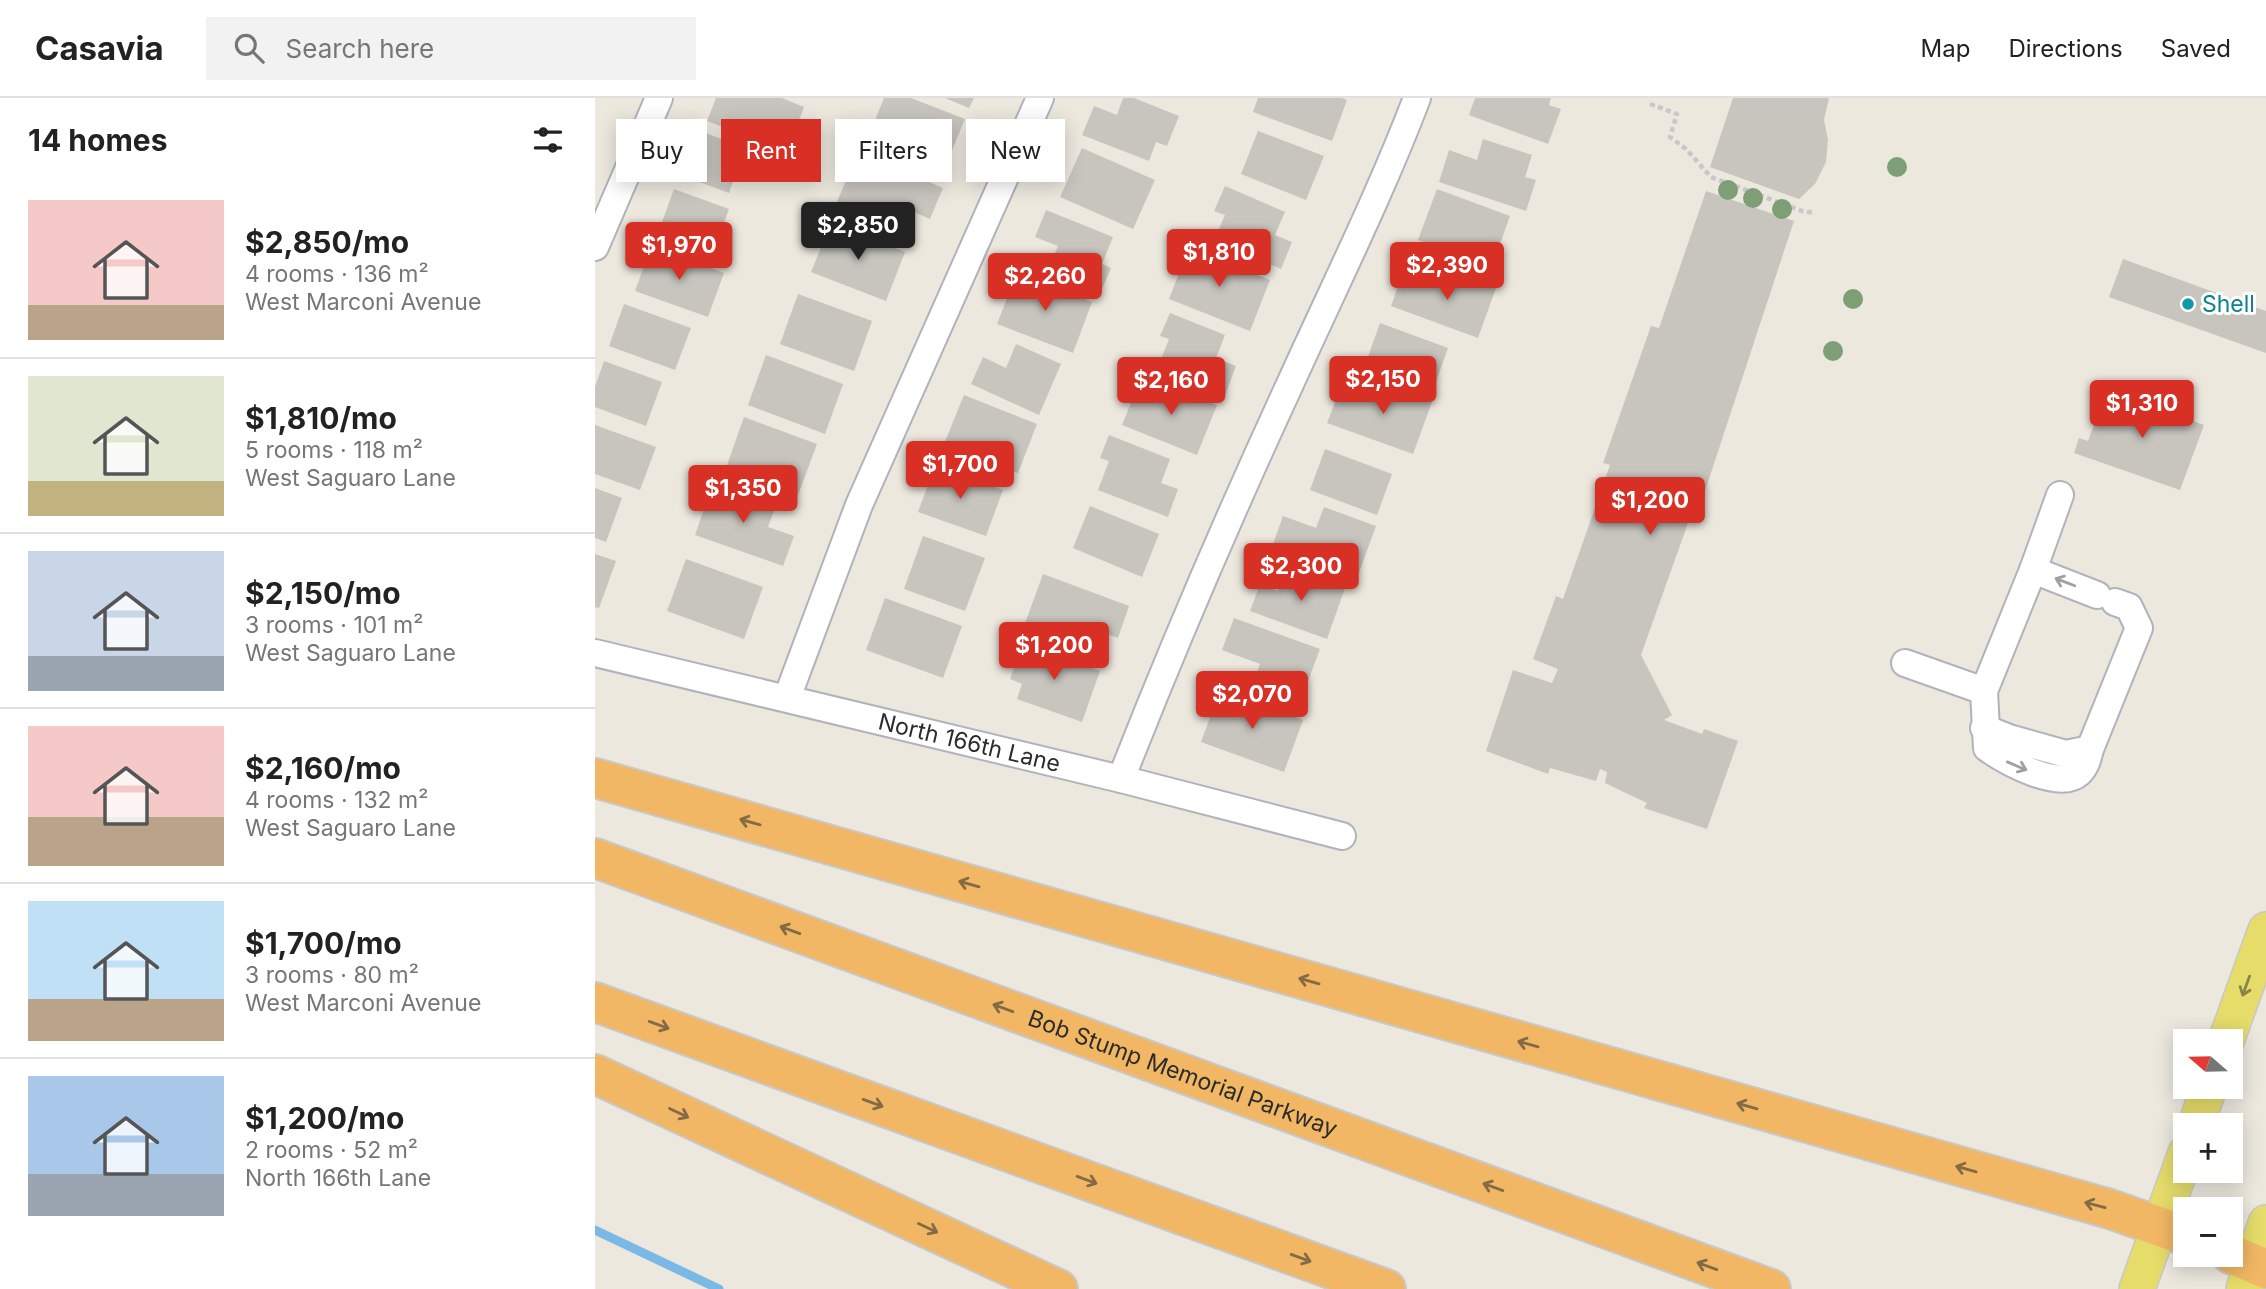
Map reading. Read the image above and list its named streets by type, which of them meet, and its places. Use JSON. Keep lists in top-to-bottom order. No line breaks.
{"streets":{"highway":["Bob Stump Memorial Parkway"],"street":["North 166th Lane"]},"places":["Shell"],"north":"left","page":{"header":"Casavia","search":"Search here","nav":["Map","Directions","Saved"],"heading":"14 homes","chip":["Buy","Rent","Filters","New"],"list":[{"name":"$2,850/mo","note":"4 rooms · 136 m² · West Marconi Avenue"},{"name":"$1,810/mo","note":"5 rooms · 118 m² · West Saguaro Lane"},{"name":"$2,150/mo","note":"3 rooms · 101 m² · West Saguaro Lane"},{"name":"$2,160/mo","note":"4 rooms · 132 m² · West Saguaro Lane"},{"name":"$1,700/mo","note":"3 rooms · 80 m² · West Marconi Avenue"},{"name":"$1,200/mo","note":"2 rooms · 52 m² · North 166th Lane"}],"price":["$2,850","$1,970","$1,810","$2,390","$2,260","$2,150","$2,160","$1,310","$1,700","$1,350","$1,200","$2,300","$1,200","$2,070"],"map_buttons":["+","−"]}}
